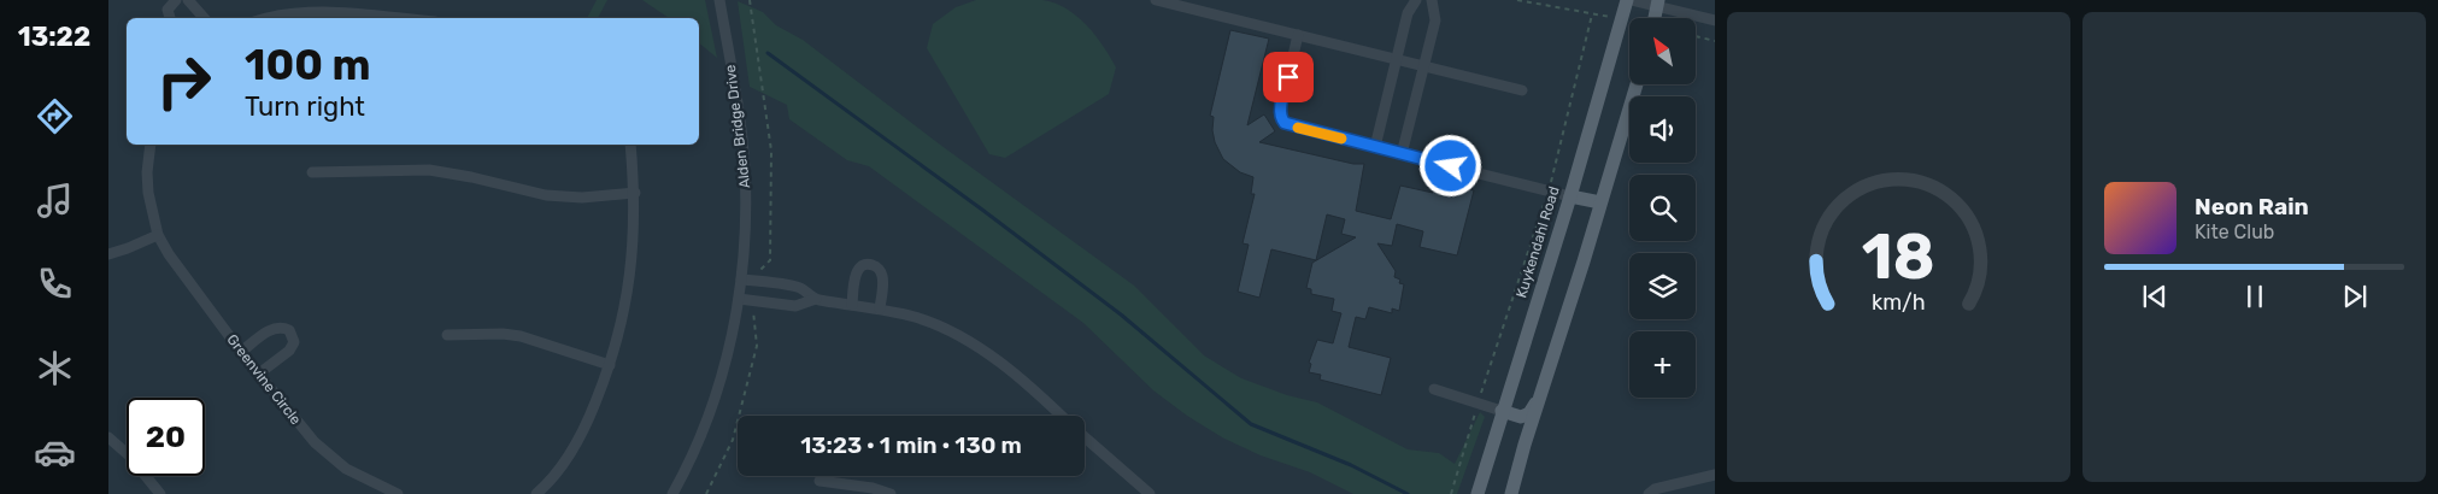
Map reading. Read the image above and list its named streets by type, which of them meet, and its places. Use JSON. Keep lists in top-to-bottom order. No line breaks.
{"streets":{"main road":["Kuykendahl Road"],"street":["Alden Bridge Drive","Greenvine Circle"]},"north":"top left","page":{"tabs":"13:22","map_buttons":"+","turn":["100 m","Turn right"],"song":["Neon Rain","Kite Club"],"limit":"20","trip":"13:23 · 1 min · 130 m","gauge":["18","km/h"]}}
